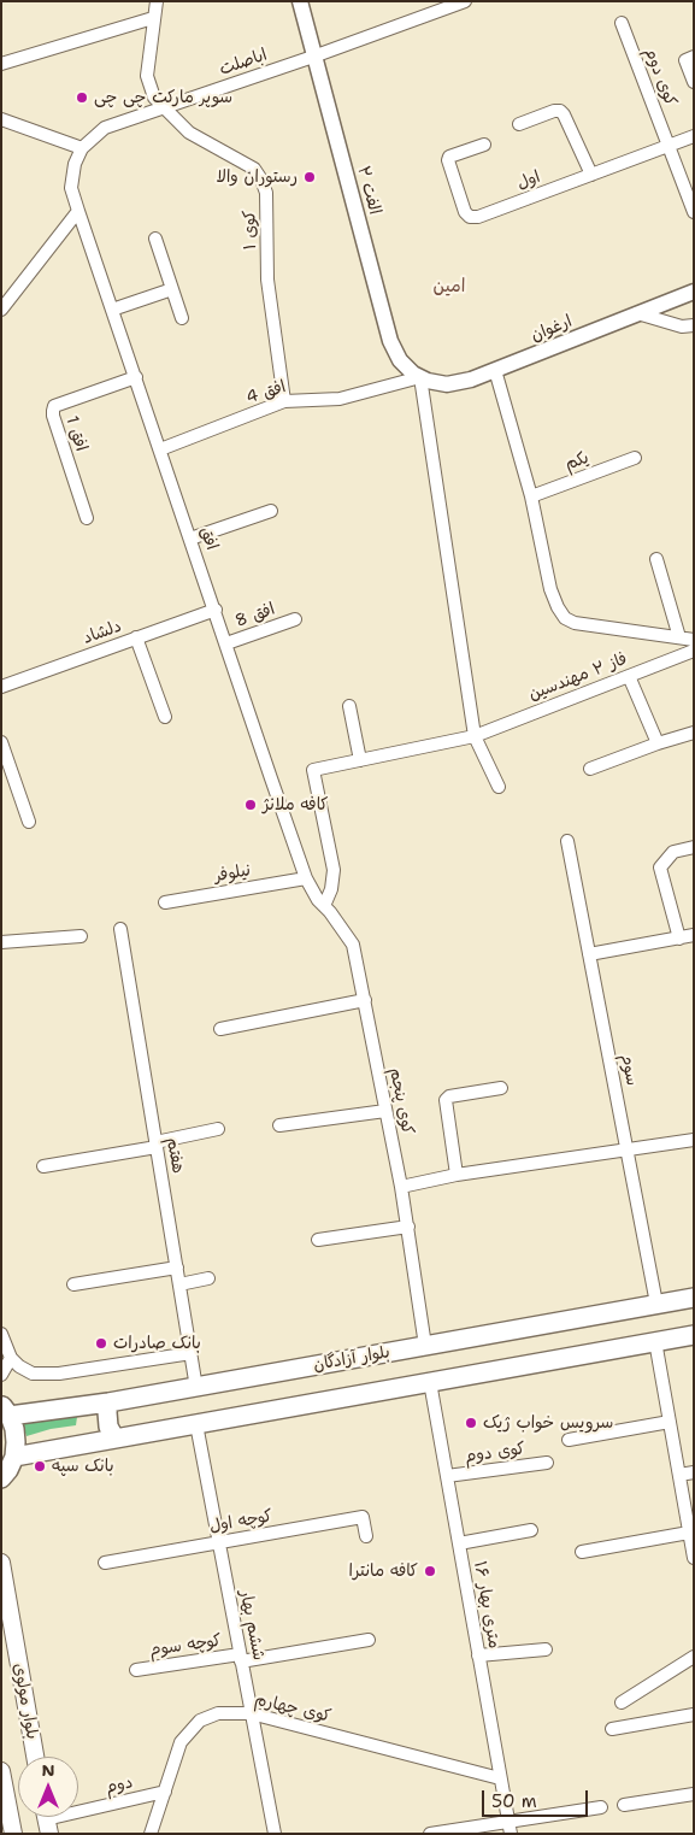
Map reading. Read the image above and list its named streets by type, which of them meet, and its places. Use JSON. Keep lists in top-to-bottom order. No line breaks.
{"streets":{"main road":["بلوار آزادگان","بلوار مولوی"],"street":["اباصلت","کوی دوم","اول","الفت ۲","کوی ۱","ارغوان","افق 4","افق 1","یکم","افق","افق 8","دلشاد","فاز ۲ مهندسین","نیلوفر","سوم","کوی پنجم","هفتم","کوچه اول","۱۶ متری بهار","ششم بهار","کوچه سوم","کوی چهارم","دوم"]},"crossings":[["اباصلت","الفت ۲"],["اباصلت","کوی ۱"],["کوی دوم","اول"],["کوی دوم","۱۶ متری بهار"],["الفت ۲","ارغوان"],["الفت ۲","افق 4"],["کوی ۱","افق 4"],["ارغوان","افق 4"],["افق 4","افق"],["افق 1","افق"],["افق","افق 8"],["افق","دلشاد"],["افق","نیلوفر"],["افق","کوی پنجم"],["فاز ۲ مهندسین","کوی پنجم"],["نیلوفر","کوی پنجم"],["سوم","بلوار آزادگان"],["کوی پنجم","بلوار آزادگان"],["هفتم","بلوار آزادگان"],["کوچه اول","ششم بهار"],["۱۶ متری بهار","کوی چهارم"],["ششم بهار","کوچه سوم"],["ششم بهار","کوی چهارم"],["کوی چهارم","دوم"]],"districts":["امین"],"places":["سوپر مارکت چی چی","رستوران والا","کافه ملانژ","بانک صادرات","سرویس خواب ژیک","بانک سپه","کافه مانترا"],"scale_bar":"50 m","north":"top"}
